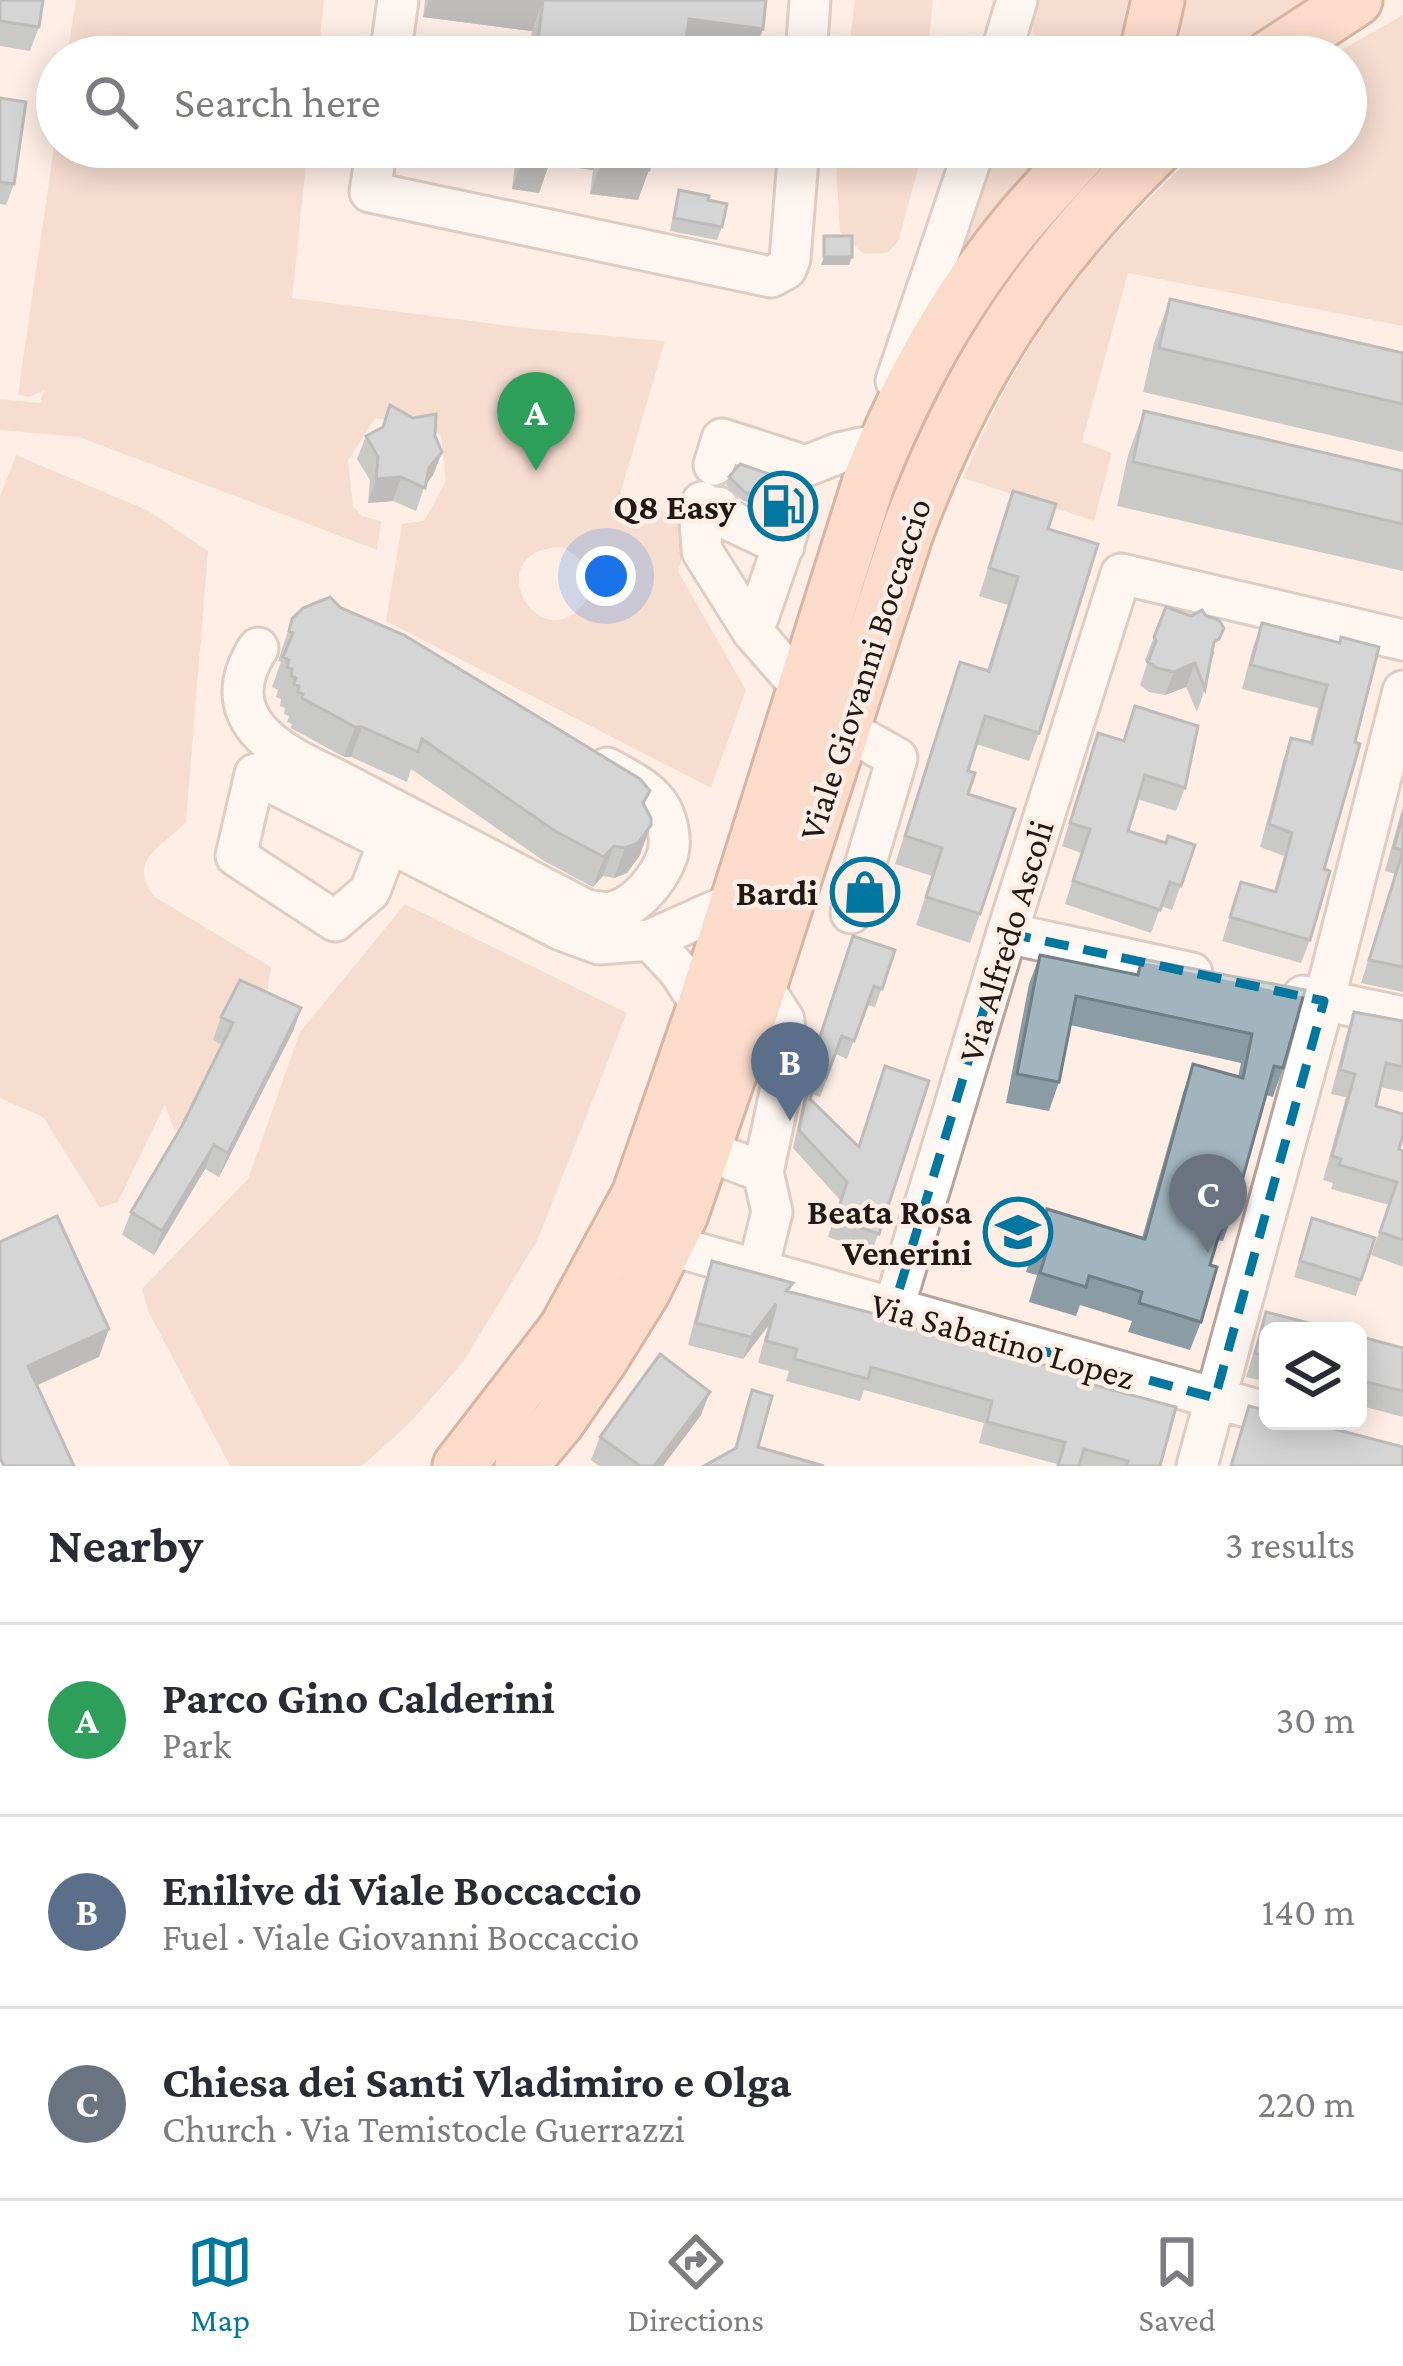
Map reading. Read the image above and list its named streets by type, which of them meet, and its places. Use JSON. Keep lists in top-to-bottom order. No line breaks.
{"streets":{"main road":["Viale Giovanni Boccaccio"],"street":["Via Alfredo Ascoli","Via Sabatino Lopez"]},"crossings":[["Viale Giovanni Boccaccio","Via Sabatino Lopez"],["Via Alfredo Ascoli","Via Sabatino Lopez"]],"places":{"fuel station":["Q8 Easy"],"shop":["Bardi"],"school or university":["Beata Rosa Venerini"]},"page":{"search":"Search here","pins":["A","B","C"],"heading":["Nearby","3 results"],"list":[{"mark":"A","name":"Parco Gino Calderini","note":"Park","value":"30 m"},{"mark":"B","name":"Enilive di Viale Boccaccio","note":"Fuel · Viale Giovanni Boccaccio","value":"140 m"},{"mark":"C","name":"Chiesa dei Santi Vladimiro e Olga","note":"Church · Via Temistocle Guerrazzi","value":"220 m"}],"nav":["Map","Directions","Saved"]}}
